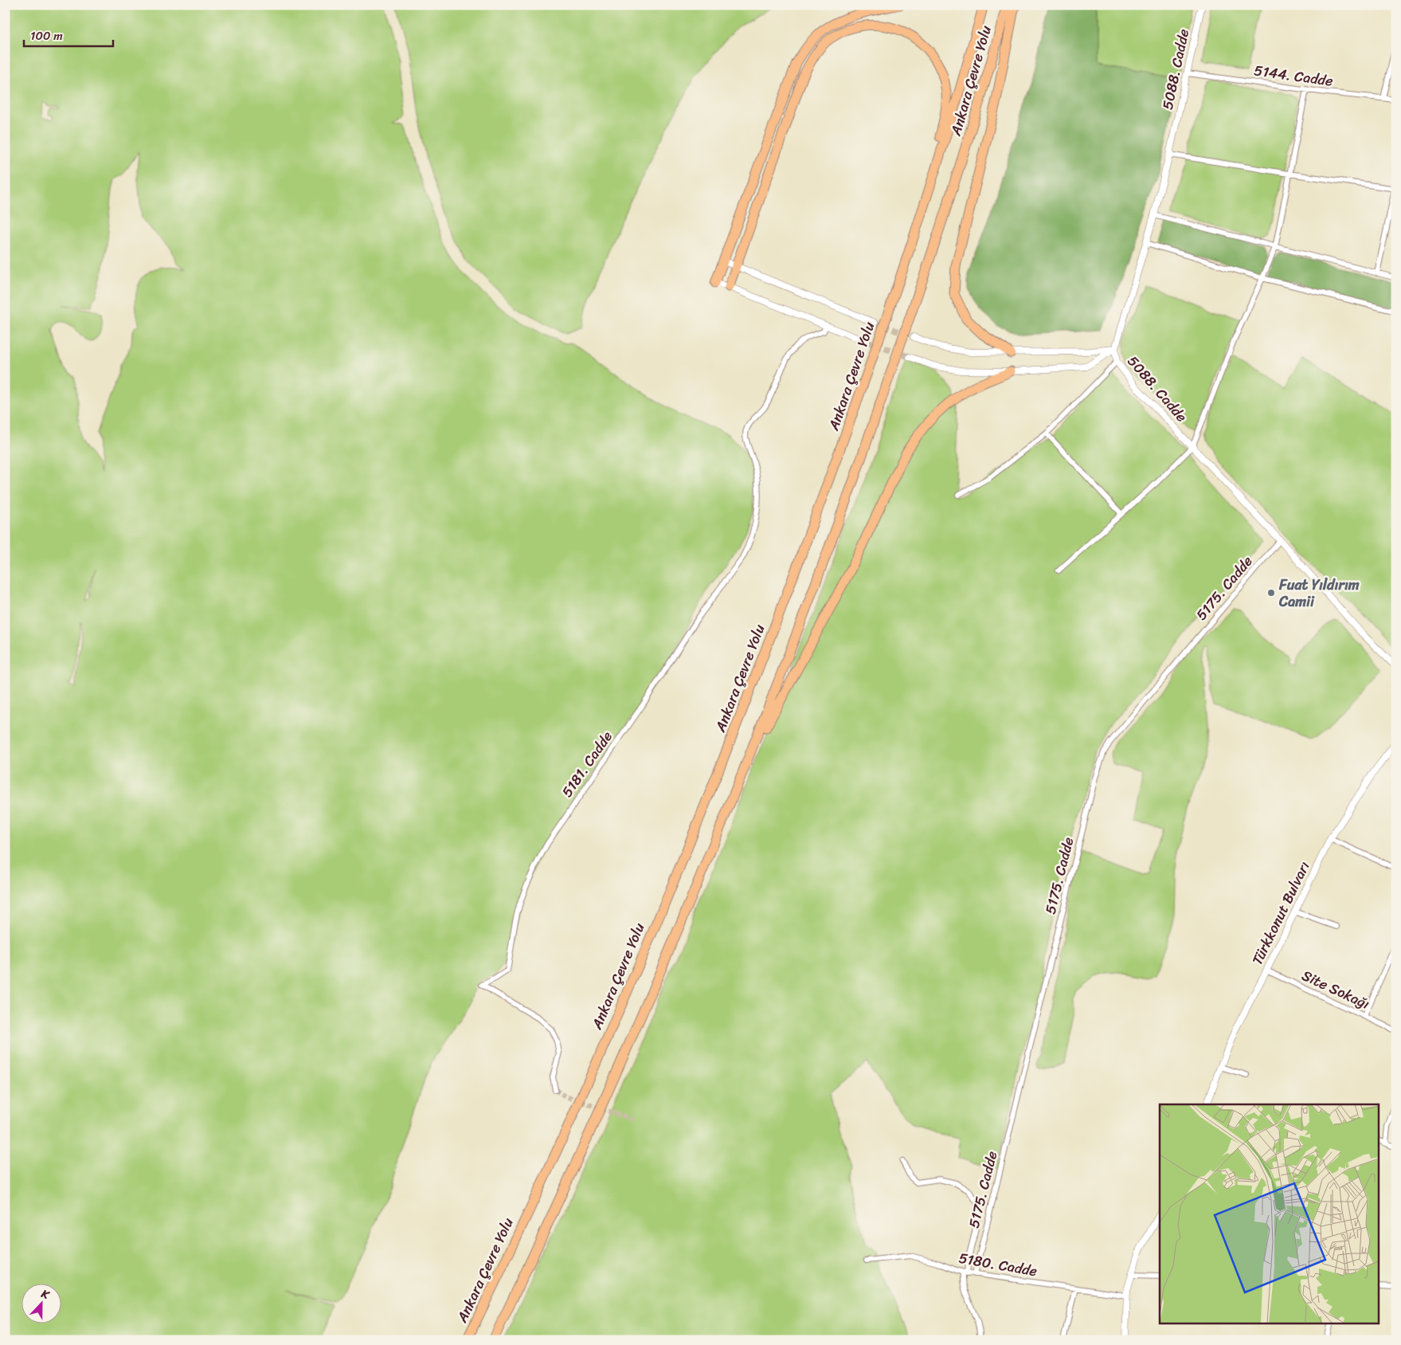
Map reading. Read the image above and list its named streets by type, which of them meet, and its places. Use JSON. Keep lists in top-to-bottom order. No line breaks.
{"streets":{"highway":["Ankara Çevre Yolu"],"street":["5088. Cadde","5144. Cadde","5175. Cadde","5181. Cadde","Türkkonut Bulvarı","Site Sokağı","5180. Cadde"]},"crossings":[["5088. Cadde","5144. Cadde"],["5088. Cadde","5175. Cadde"],["5175. Cadde","5180. Cadde"],["Türkkonut Bulvarı","Site Sokağı"]],"places":["Fuat Yıldırım Camii"],"scale_bar":"100 m","north":"top"}
